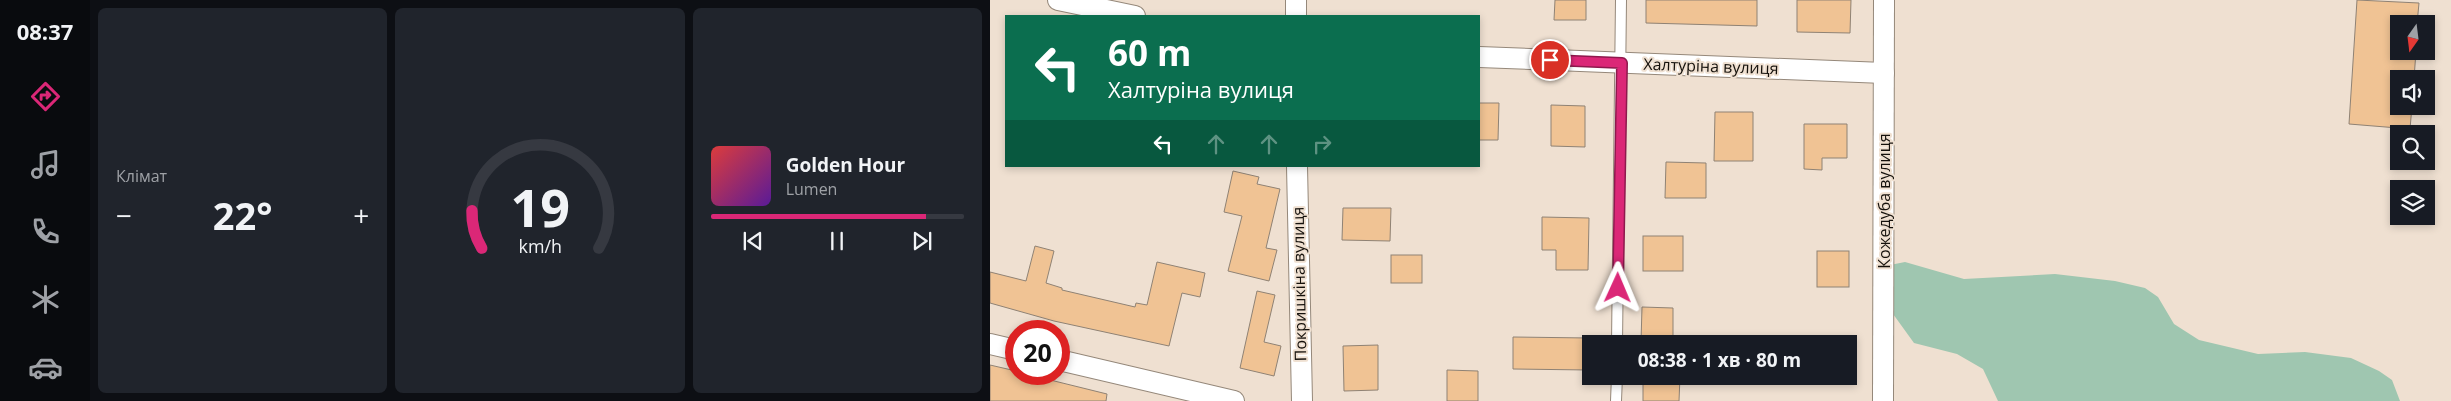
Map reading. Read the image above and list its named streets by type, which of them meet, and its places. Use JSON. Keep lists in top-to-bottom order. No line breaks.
{"streets":{"street":["Халтуріна вулиця","Кожедуба вулиця","Покришкіна вулиця"]},"crossings":[["Халтуріна вулиця","Кожедуба вулиця"]],"north":"bottom","page":{"tabs":"08:37","tile":"Клімат","turn":["60 m","Халтуріна вулиця"],"song":["Golden Hour","Lumen"],"heat":["−","22°","+"],"limit":"20","trip":"08:38 · 1 хв · 80 m","gauge":["19","km/h"]}}
